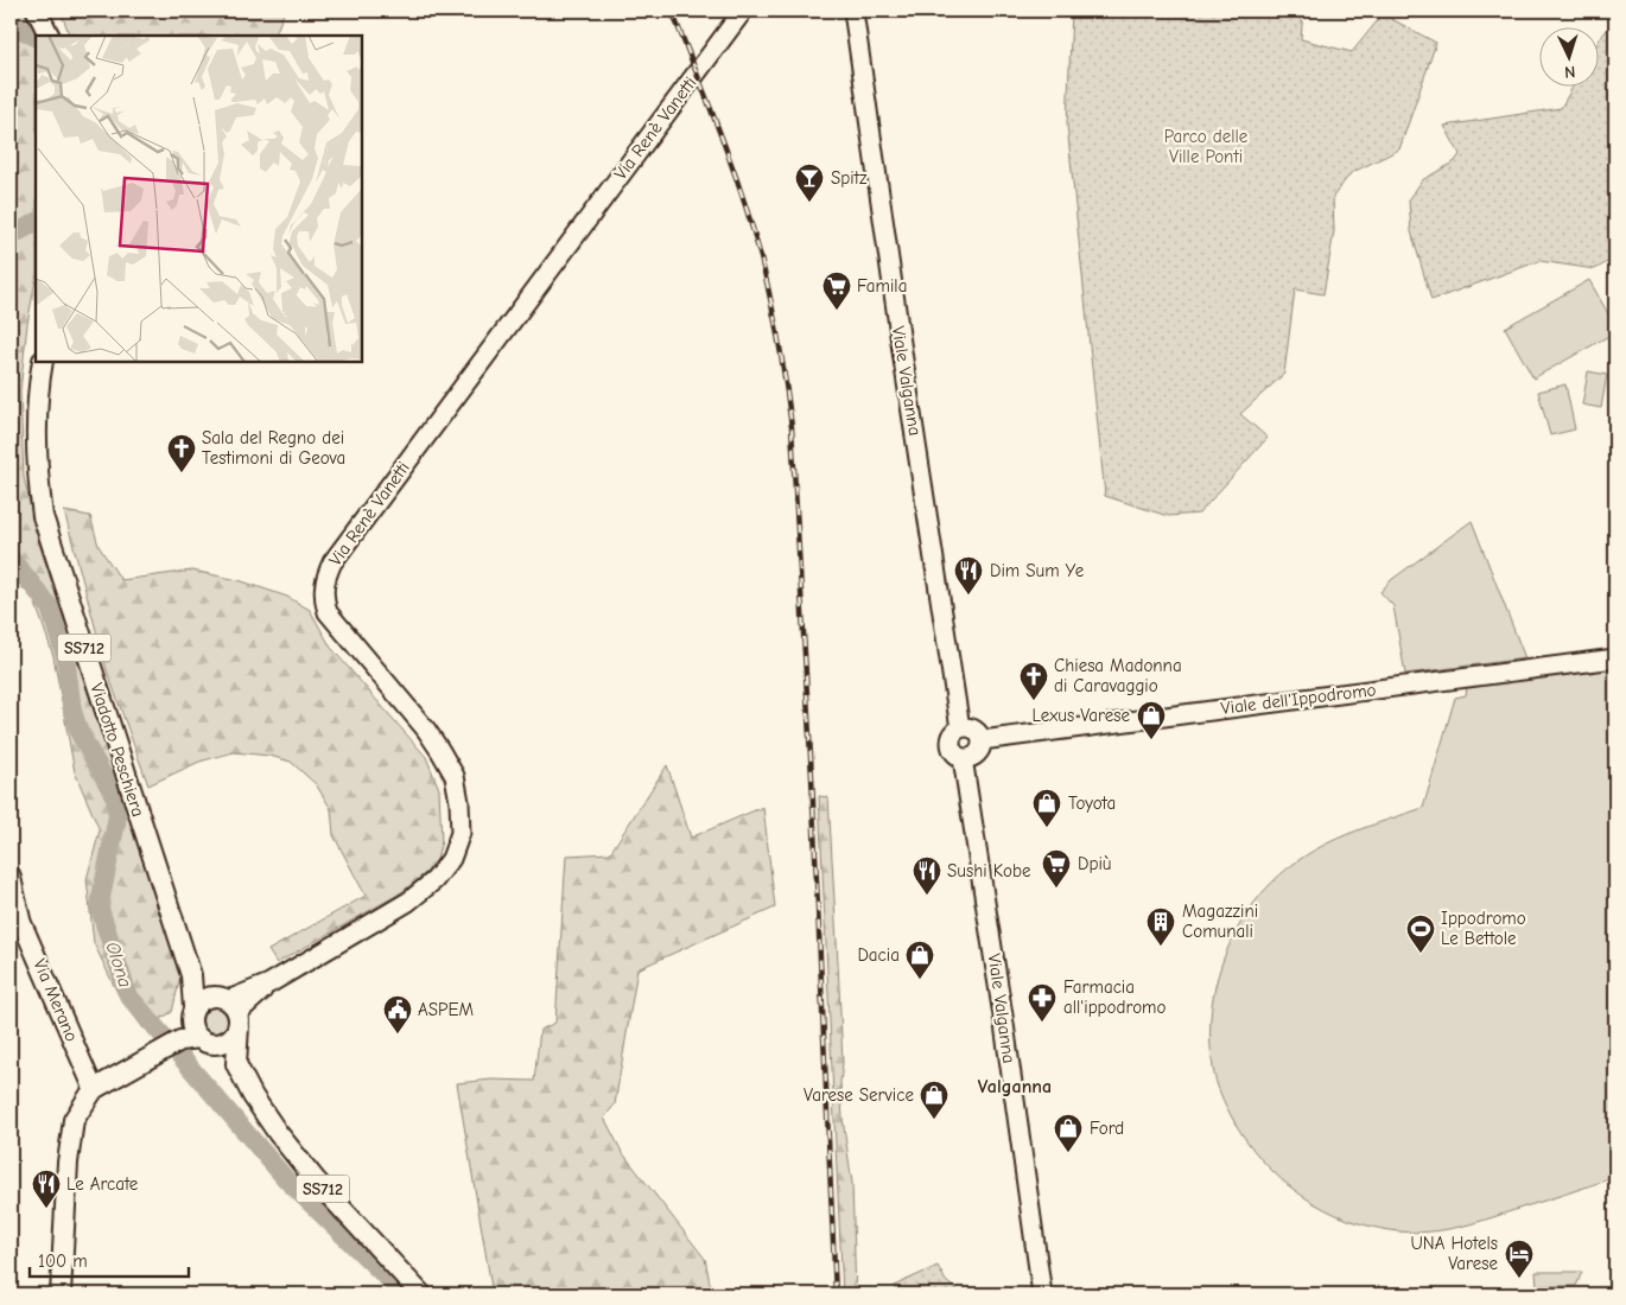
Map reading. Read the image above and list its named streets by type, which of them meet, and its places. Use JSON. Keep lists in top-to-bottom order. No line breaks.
{"streets":{"main road":["SS712","Viadotto Peschiera"],"street":["Via Renè Vanetti","Viale Valganna","Viale dell'Ippodromo","Via Merano"]},"crossings":[["Via Renè Vanetti","SS712"],["Viale Valganna","Viale dell'Ippodromo"],["SS712","Viadotto Peschiera"]],"districts":["Valganna"],"water":["Olona"],"parks":["Parco delle Ville Ponti"],"places":{"bar":["Spitz"],"supermarket":["Famila","Dpiù"],"church":["Sala del Regno dei Testimoni di Geova","Chiesa Madonna di Caravaggio"],"restaurant":["Dim Sum Ye","Sushi Kobe","Le Arcate"],"shop":["Lexus Varese","Toyota","Dacia","Varese Service","Ford"],"building":["Magazzini Comunali"],"sports":["Ippodromo Le Bettole"],"pharmacy":["Farmacia all'ippodromo"],"public building":["ASPEM"],"hotel":["UNA Hotels Varese"]},"scale_bar":"100 m","north":"bottom"}
